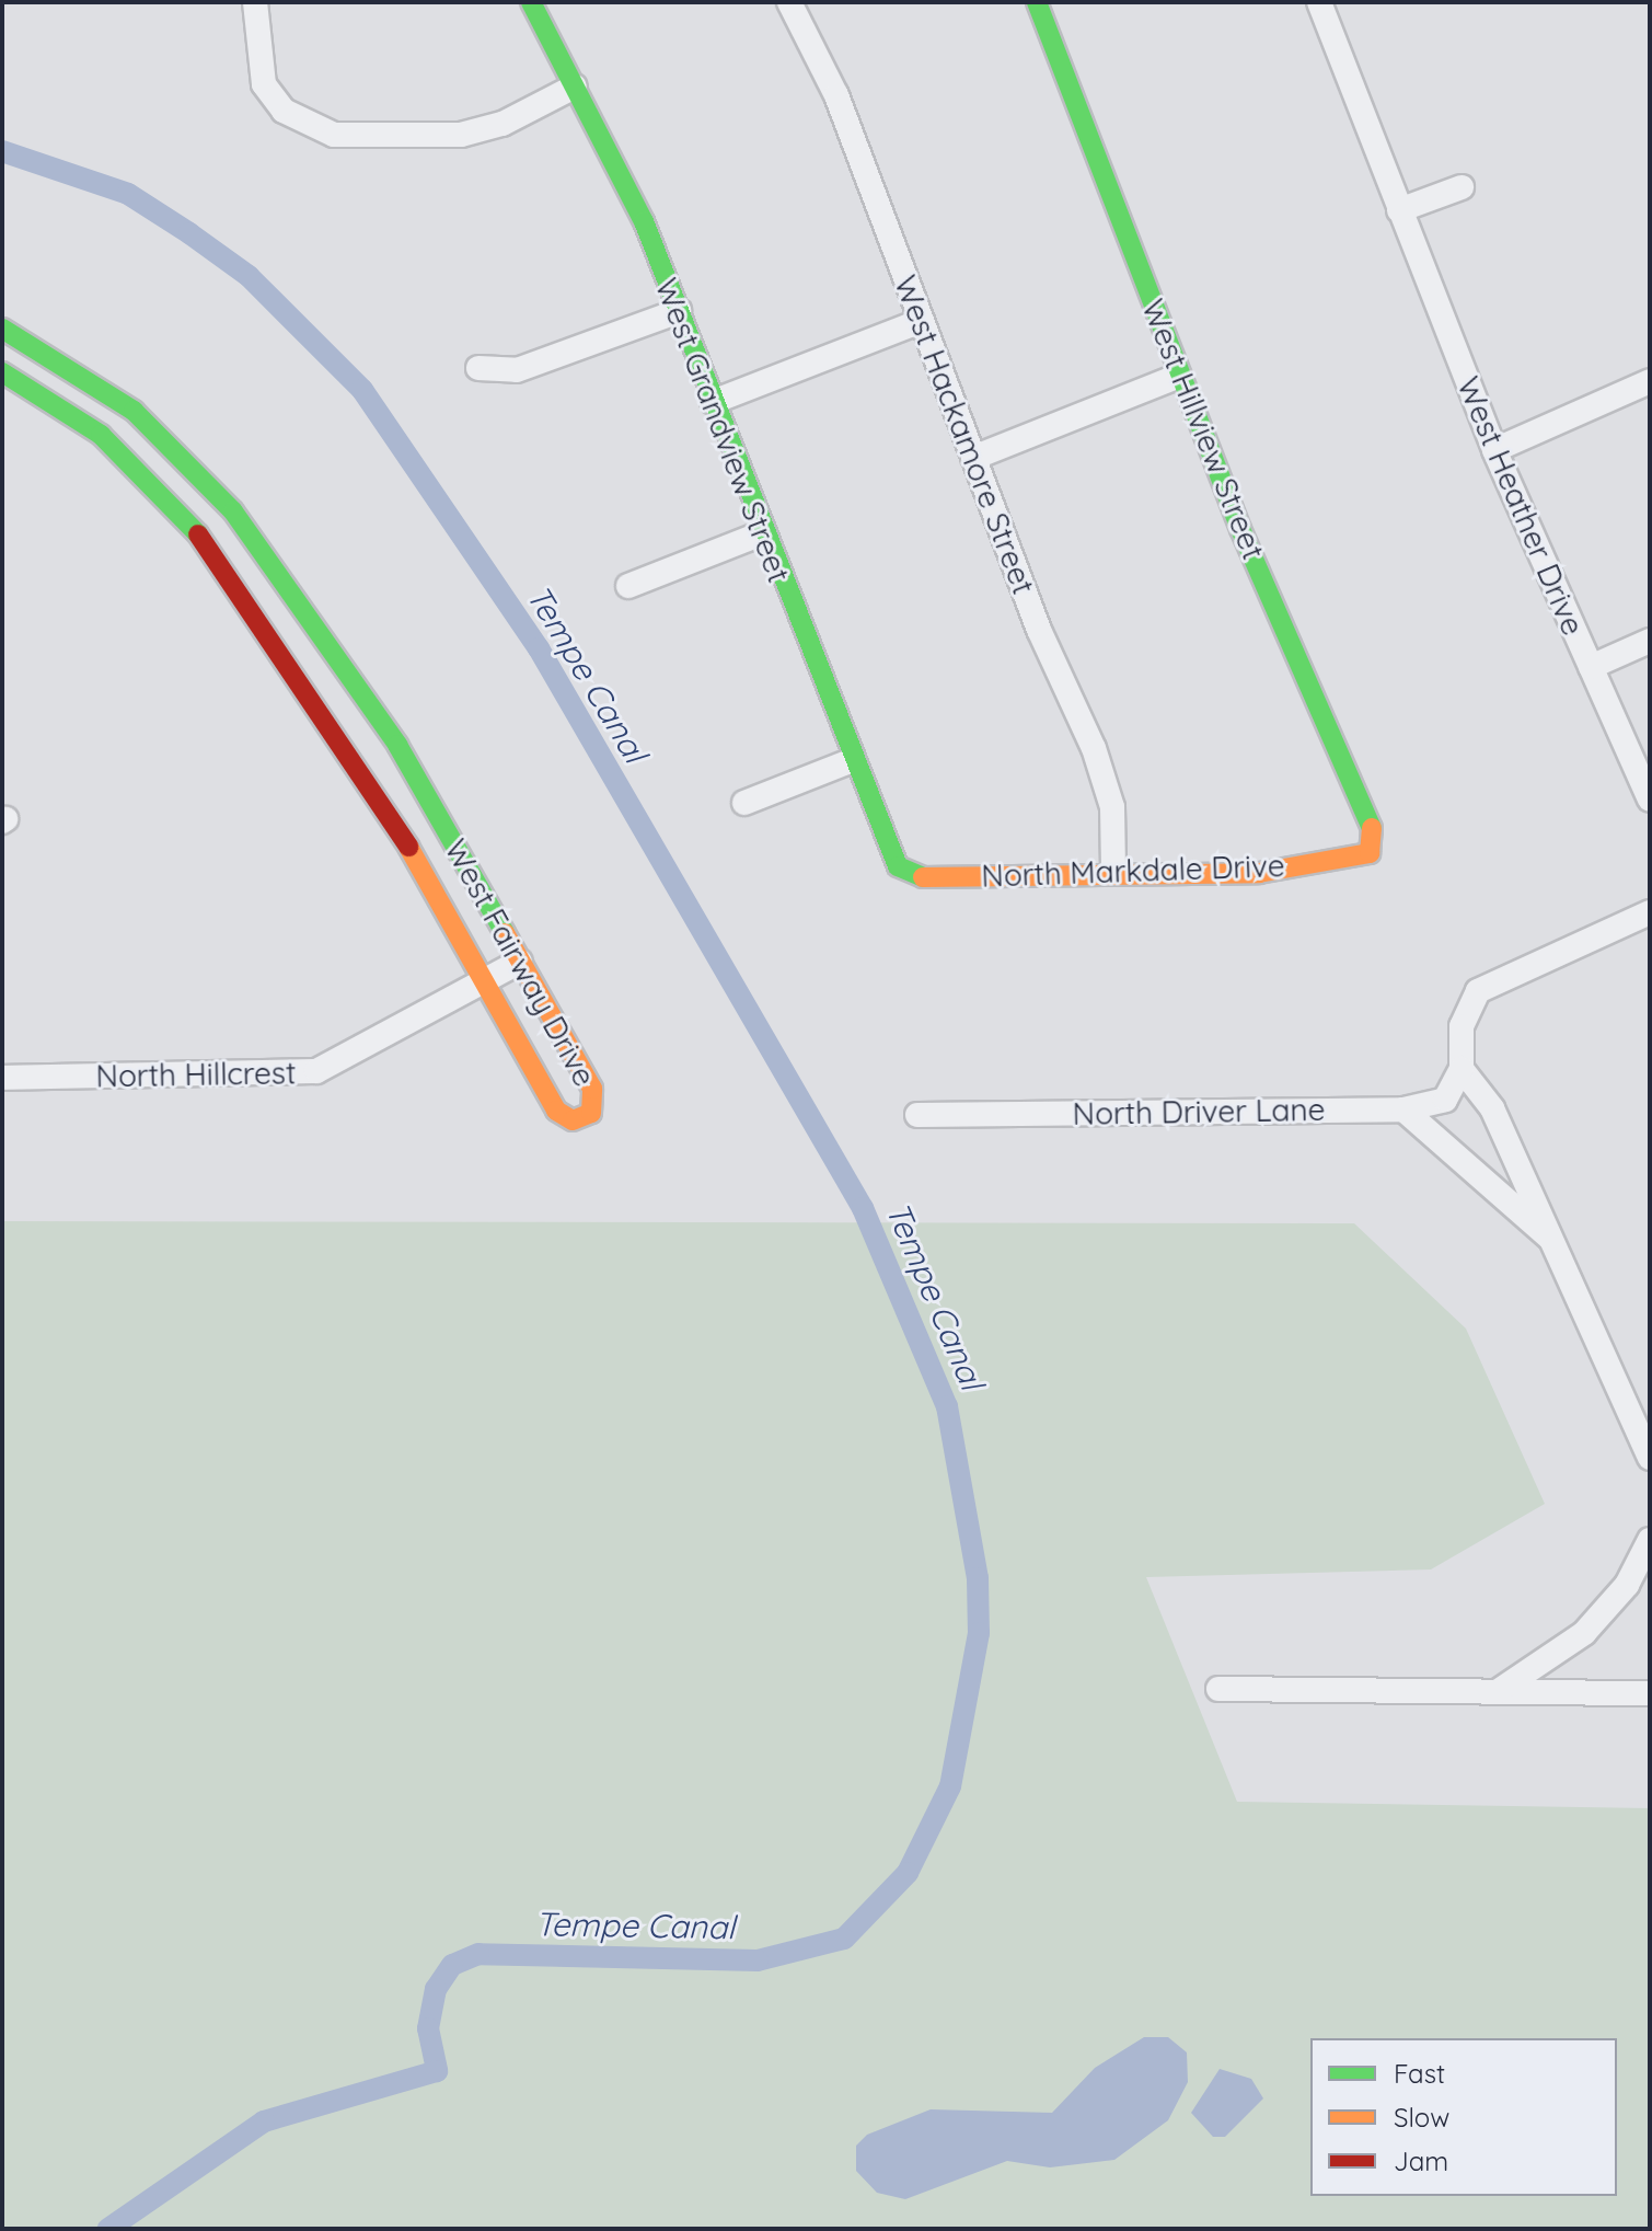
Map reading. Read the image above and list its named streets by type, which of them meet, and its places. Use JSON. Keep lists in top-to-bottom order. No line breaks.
{"streets":{"street":["West Hillview Street","West Grandview Street","West Hackamore Street","West Heather Drive","North Markdale Drive","West Fairway Drive","North Hillcrest","North Driver Lane"]},"crossings":[["West Hillview Street","North Markdale Drive"],["West Grandview Street","North Markdale Drive"],["West Hackamore Street","North Markdale Drive"],["West Fairway Drive","North Hillcrest"]],"water":["Tempe Canal"],"legend":["Fast","Slow","Jam"]}
